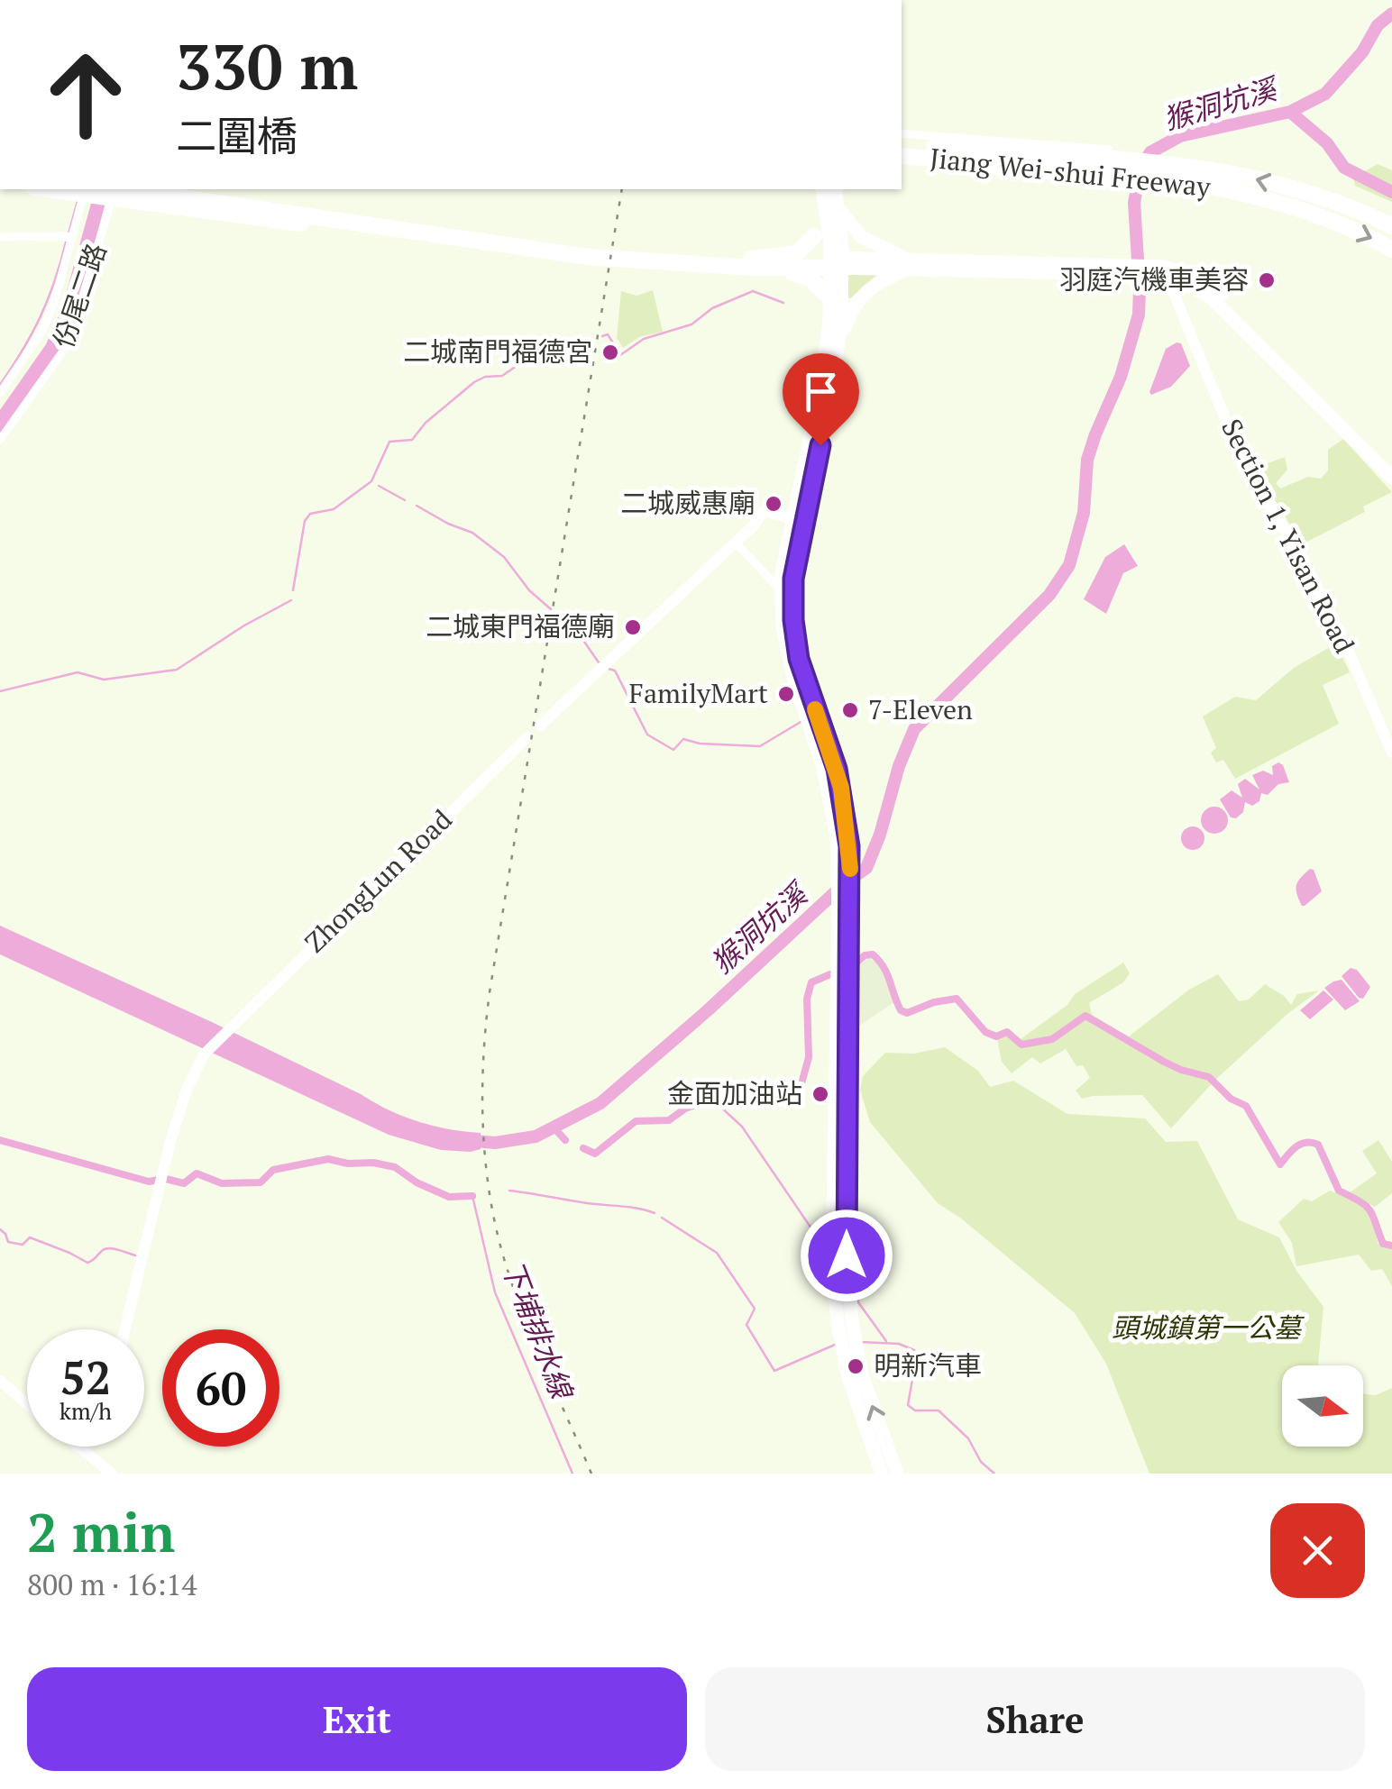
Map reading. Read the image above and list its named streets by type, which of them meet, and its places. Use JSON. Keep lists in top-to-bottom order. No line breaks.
{"streets":{"highway":["Jiang Wei-shui Freeway"],"street":["份尾二路","Section 1, Yisan Road","ZhongLun Road"]},"water":["猴洞坑溪","下埔排水線"],"parks":["頭城鎮第一公墓"],"places":["羽庭汽機車美容","二城南門福德宮","二城威惠廟","二城東門福德廟","FamilyMart","7-Eleven","金面加油站","明新汽車"],"north":"right","page":{"turn":["330 m","二圍橋"],"speed":"52 km/h","limit":"60","heading":["2 min","800 m · 16:14"],"buttons":["Exit","Share"]}}
